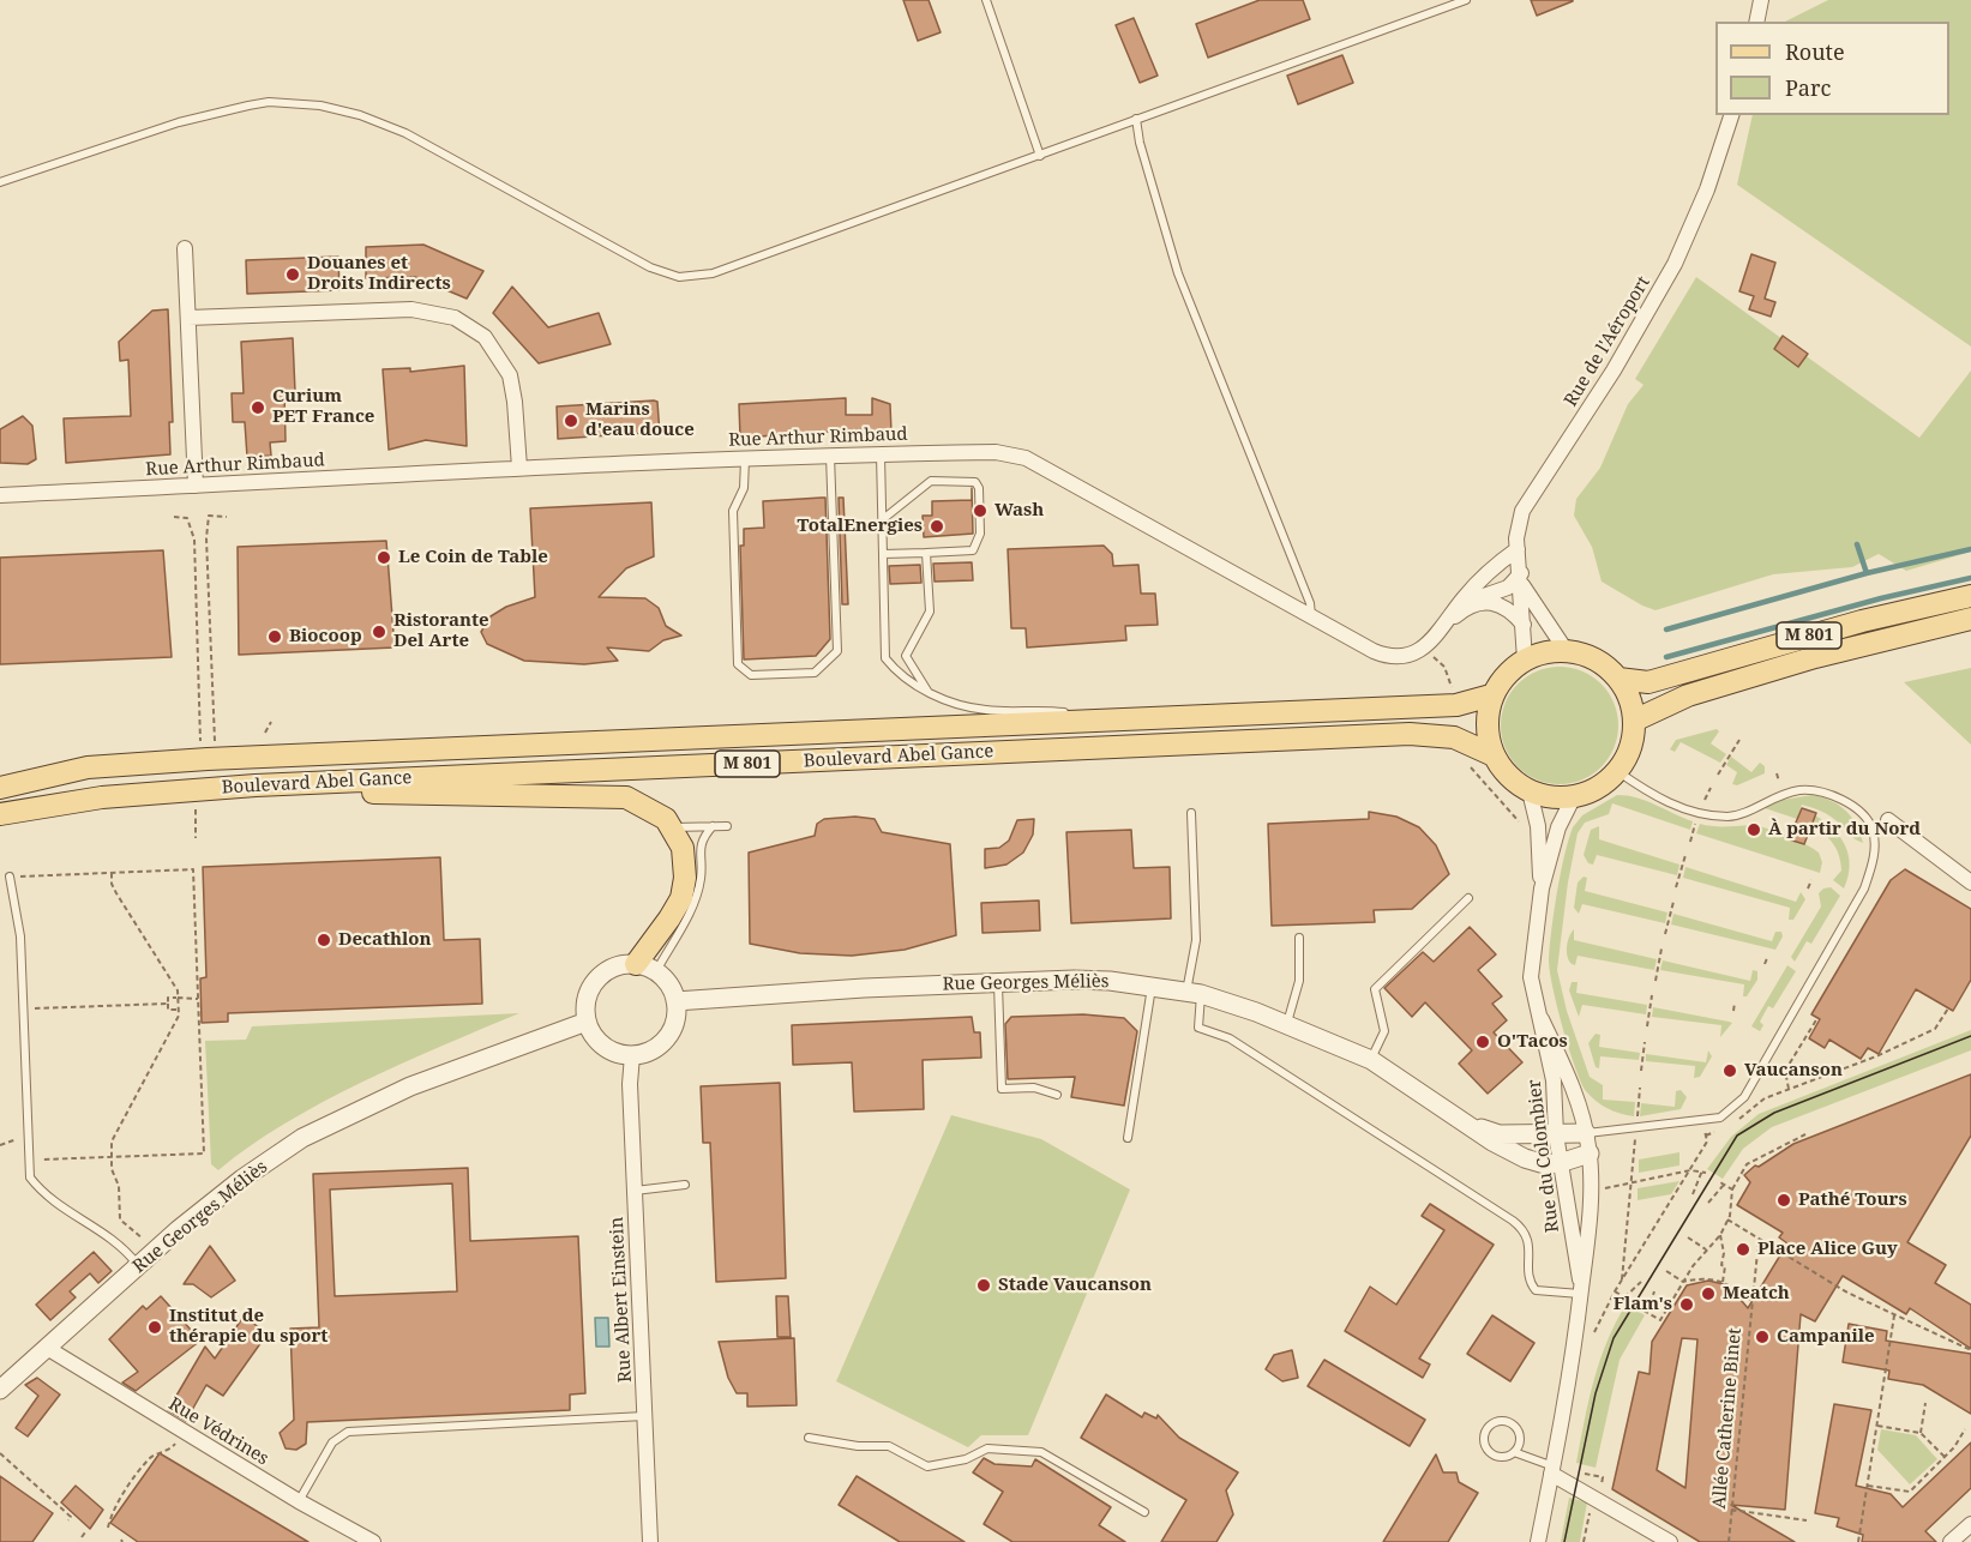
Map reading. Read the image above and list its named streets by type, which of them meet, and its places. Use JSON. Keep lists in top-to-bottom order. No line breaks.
{"streets":{"main road":["M 801","Boulevard Abel Gance"],"street":["Rue de l'Aéroport","Rue Arthur Rimbaud","Rue Georges Méliès","Rue du Colombier","Rue Albert Einstein","Rue Védrines"],"path":["Allée Catherine Binet"]},"crossings":[["Rue de l'Aéroport","Rue Arthur Rimbaud"],["Rue de l'Aéroport","M 801"],["Rue de l'Aéroport","Boulevard Abel Gance"],["Rue de l'Aéroport","Rue du Colombier"],["M 801","Boulevard Abel Gance"],["M 801","Rue du Colombier"],["Boulevard Abel Gance","Rue du Colombier"],["Rue Georges Méliès","Rue du Colombier"],["Rue Georges Méliès","Rue Albert Einstein"],["Rue Georges Méliès","Rue Védrines"]],"places":["Douanes et Droits Indirects","Curium PET France","Marins d'eau douce","Wash","TotalEnergies","Le Coin de Table","Ristorante Del Arte","Biocoop","À partir du Nord","Decathlon","O'Tacos","Vaucanson","Pathé Tours","Place Alice Guy","Stade Vaucanson","Meatch","Flam's","Institut de thérapie du sport","Campanile"],"legend":["Route","Parc"]}
